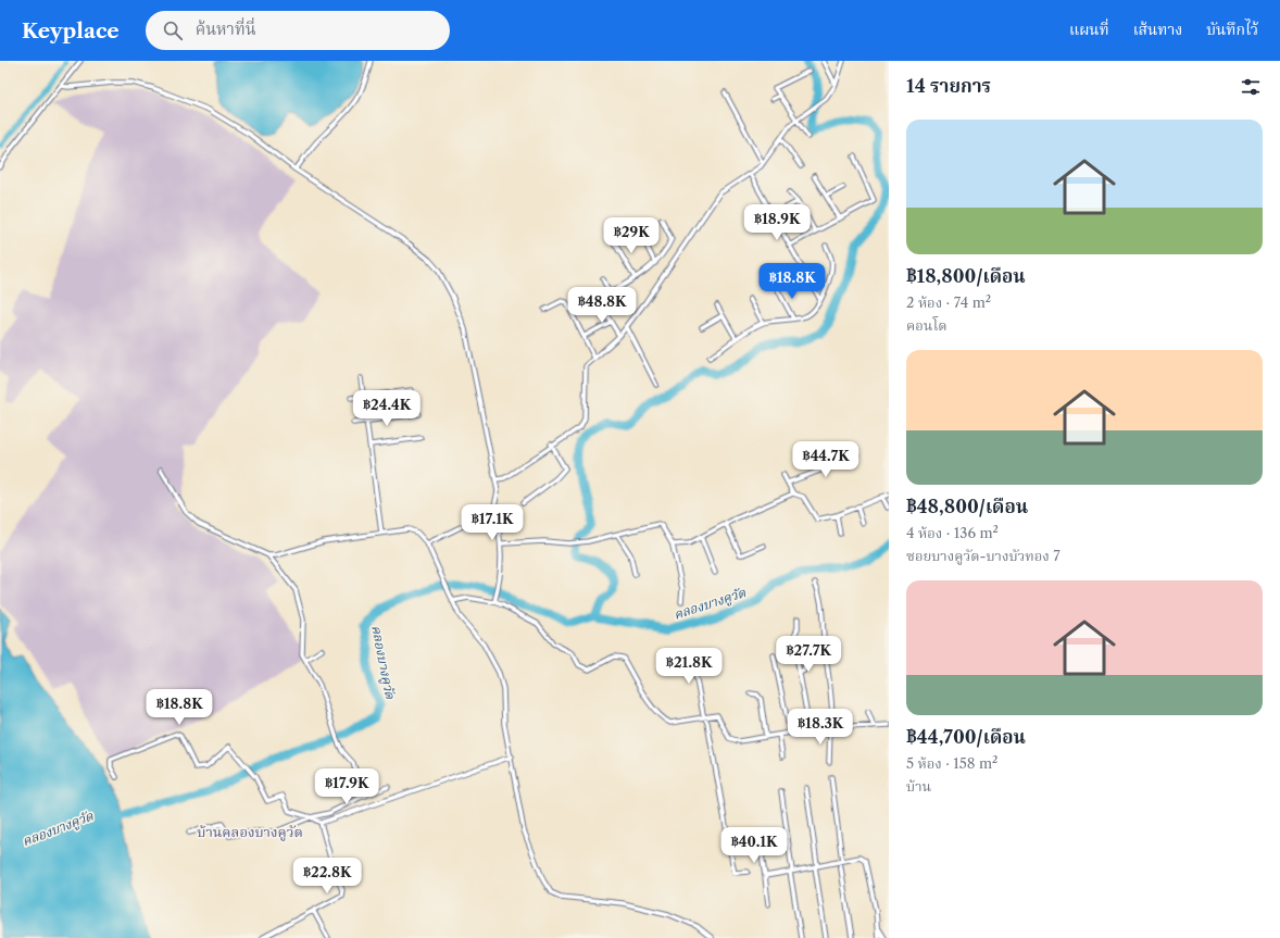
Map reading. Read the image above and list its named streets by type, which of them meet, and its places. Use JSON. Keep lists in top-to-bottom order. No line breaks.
{"districts":["บ้านคลองบางคูวัด"],"water":["คลองบางคูวัด"],"page":{"header":"Keyplace","search":"ค้นหาที่นี่","nav":["แผนที่","เส้นทาง","บันทึกไว้"],"heading":"14 รายการ","list":[{"name":"฿18,800/เดือน","note":"2 ห้อง · 74 m² · คอนโด"},{"name":"฿48,800/เดือน","note":"4 ห้อง · 136 m² · ซอยบางคูวัด-บางบัวทอง 7"},{"name":"฿44,700/เดือน","note":"5 ห้อง · 158 m² · บ้าน"}],"price":["฿18.9K","฿29K","฿18.8K","฿48.8K","฿24.4K","฿44.7K","฿17.1K","฿27.7K","฿21.8K","฿18.8K","฿18.3K","฿17.9K","฿40.1K","฿22.8K"]}}
